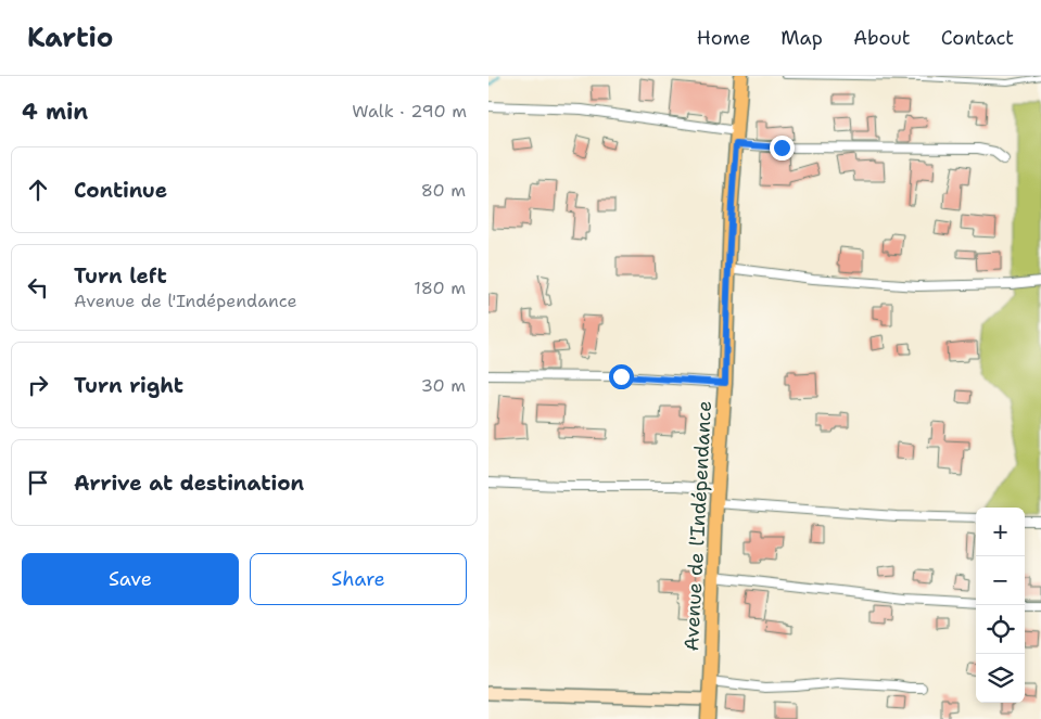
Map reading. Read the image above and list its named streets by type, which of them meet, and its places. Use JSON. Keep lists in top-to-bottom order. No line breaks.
{"streets":{"main road":["Avenue de l'Indépendance"]},"page":{"header":"Kartio","nav":["Home","Map","About","Contact"],"heading":["4 min","Walk · 290 m"],"list":[["Continue","80 m"],["Turn left","Avenue de l'Indépendance","180 m"],["Turn right","30 m"],"Arrive at destination"],"map_buttons":["+","−"],"buttons":["Save","Share"]}}
